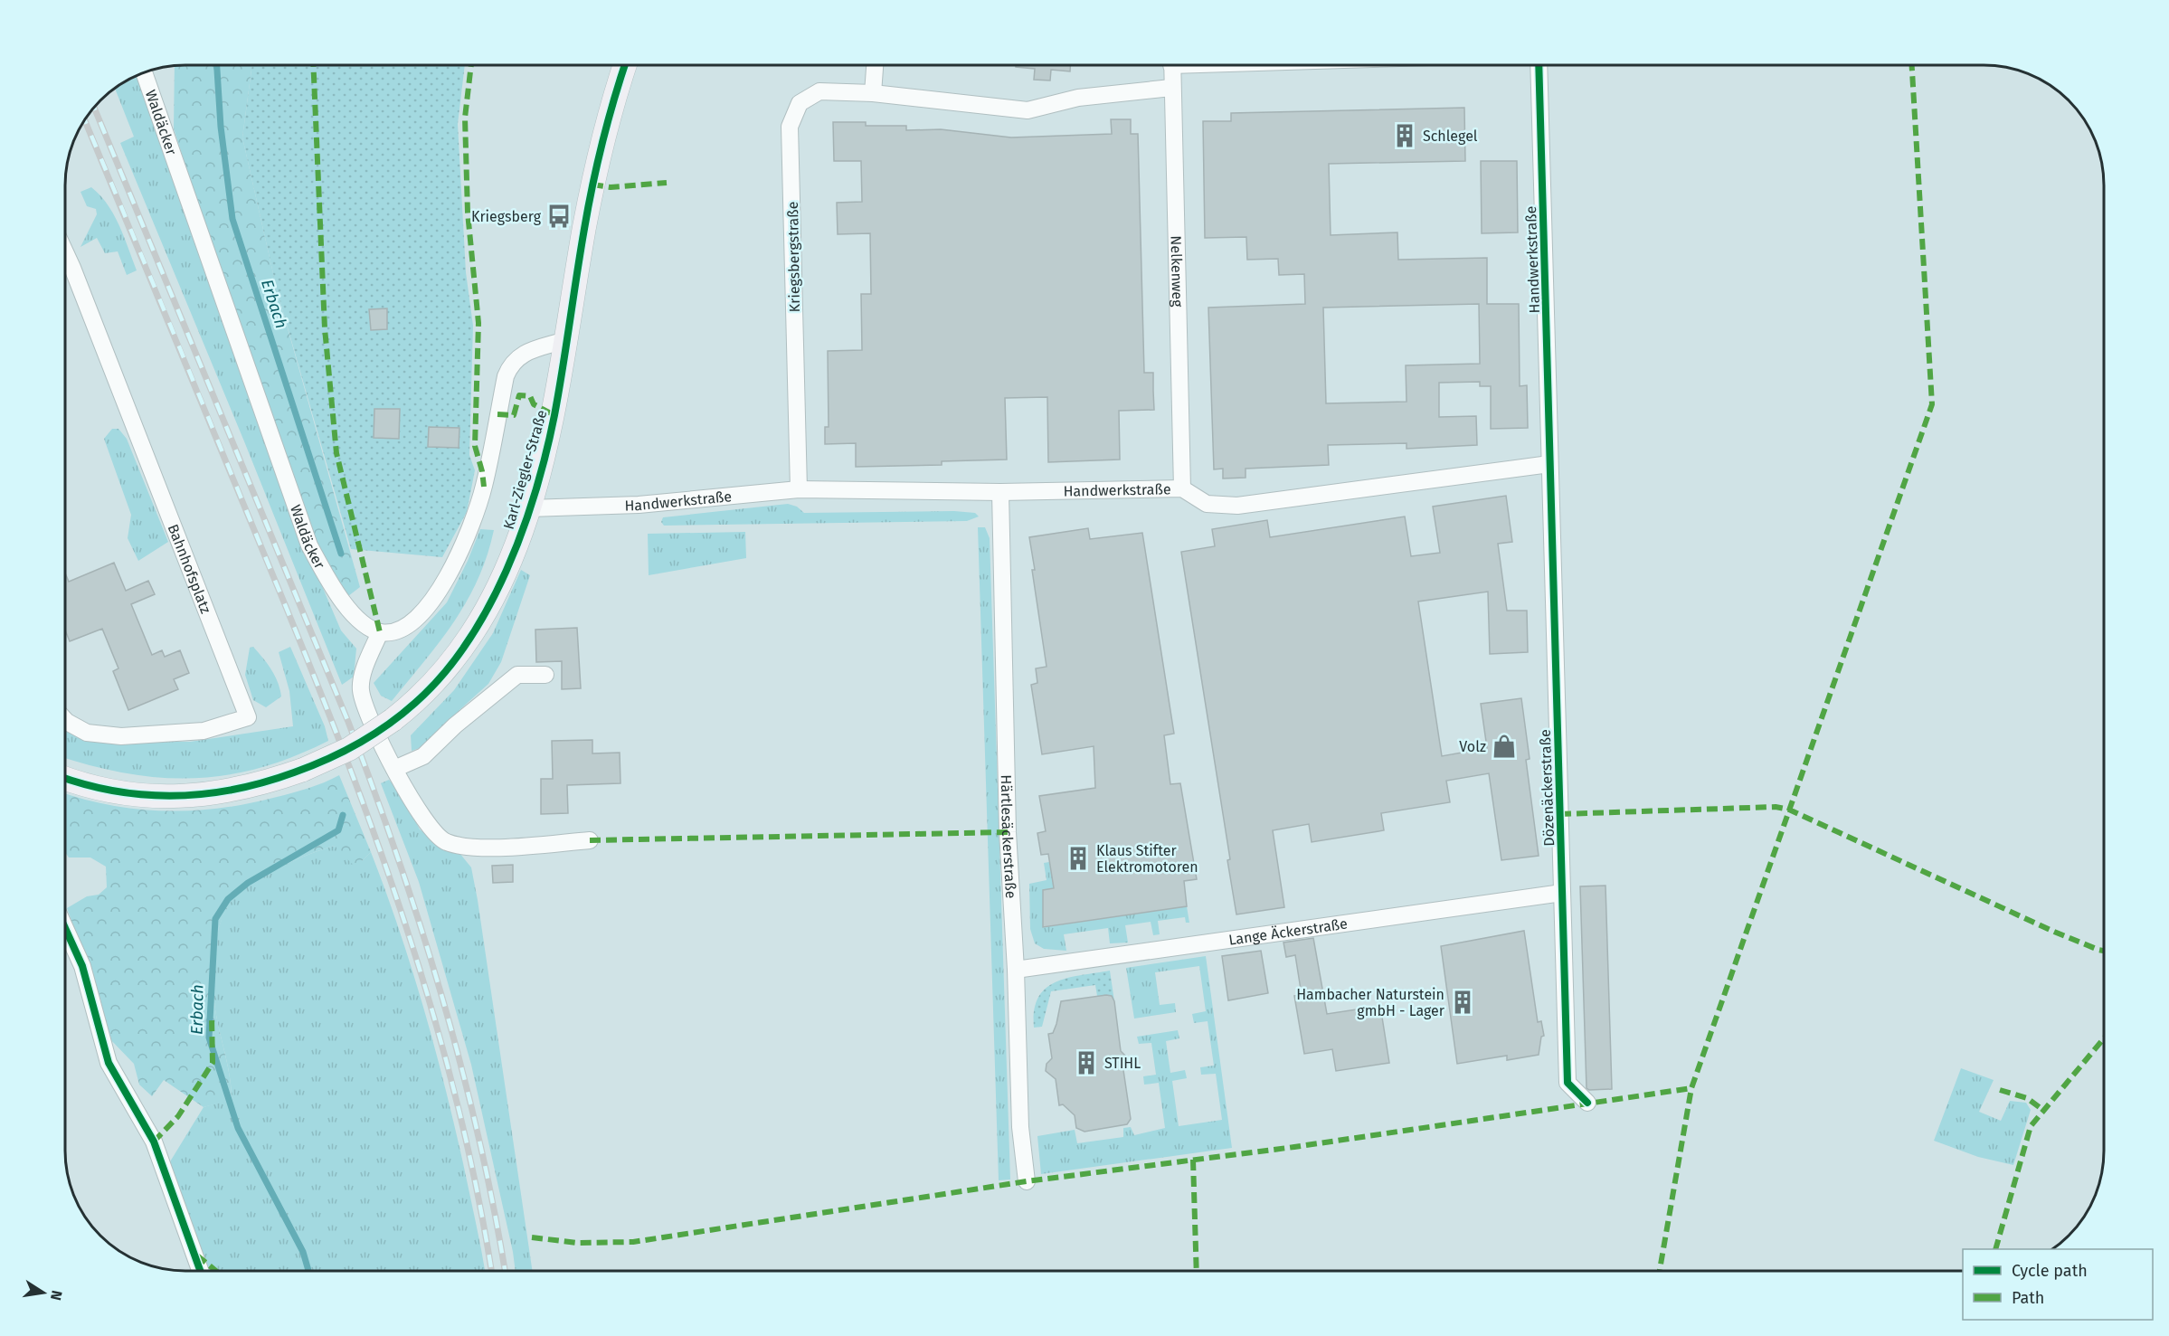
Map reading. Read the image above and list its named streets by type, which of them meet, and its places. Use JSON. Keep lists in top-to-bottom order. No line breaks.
{"streets":{"street":["Waldäcker","Kriegsbergstraße","Handwerkstraße","Nelkenweg","Karl-Ziegler-Straße","Bahnhofsplatz","Dözenäckerstraße","Härtlesäckerstraße","Lange Äckerstraße"]},"crossings":[["Kriegsbergstraße","Handwerkstraße"],["Kriegsbergstraße","Nelkenweg"],["Handwerkstraße","Nelkenweg"],["Handwerkstraße","Karl-Ziegler-Straße"],["Handwerkstraße","Dözenäckerstraße"],["Handwerkstraße","Härtlesäckerstraße"],["Dözenäckerstraße","Lange Äckerstraße"],["Härtlesäckerstraße","Lange Äckerstraße"]],"water":["Erbach"],"places":{"building":["Schlegel","Klaus Stifter Elektromotoren","Hambacher Naturstein gmbH - Lager","STIHL"],"bus stop":["Kriegsberg"],"shop":["Volz"]},"legend":["Cycle path","Path"],"north":"right"}
